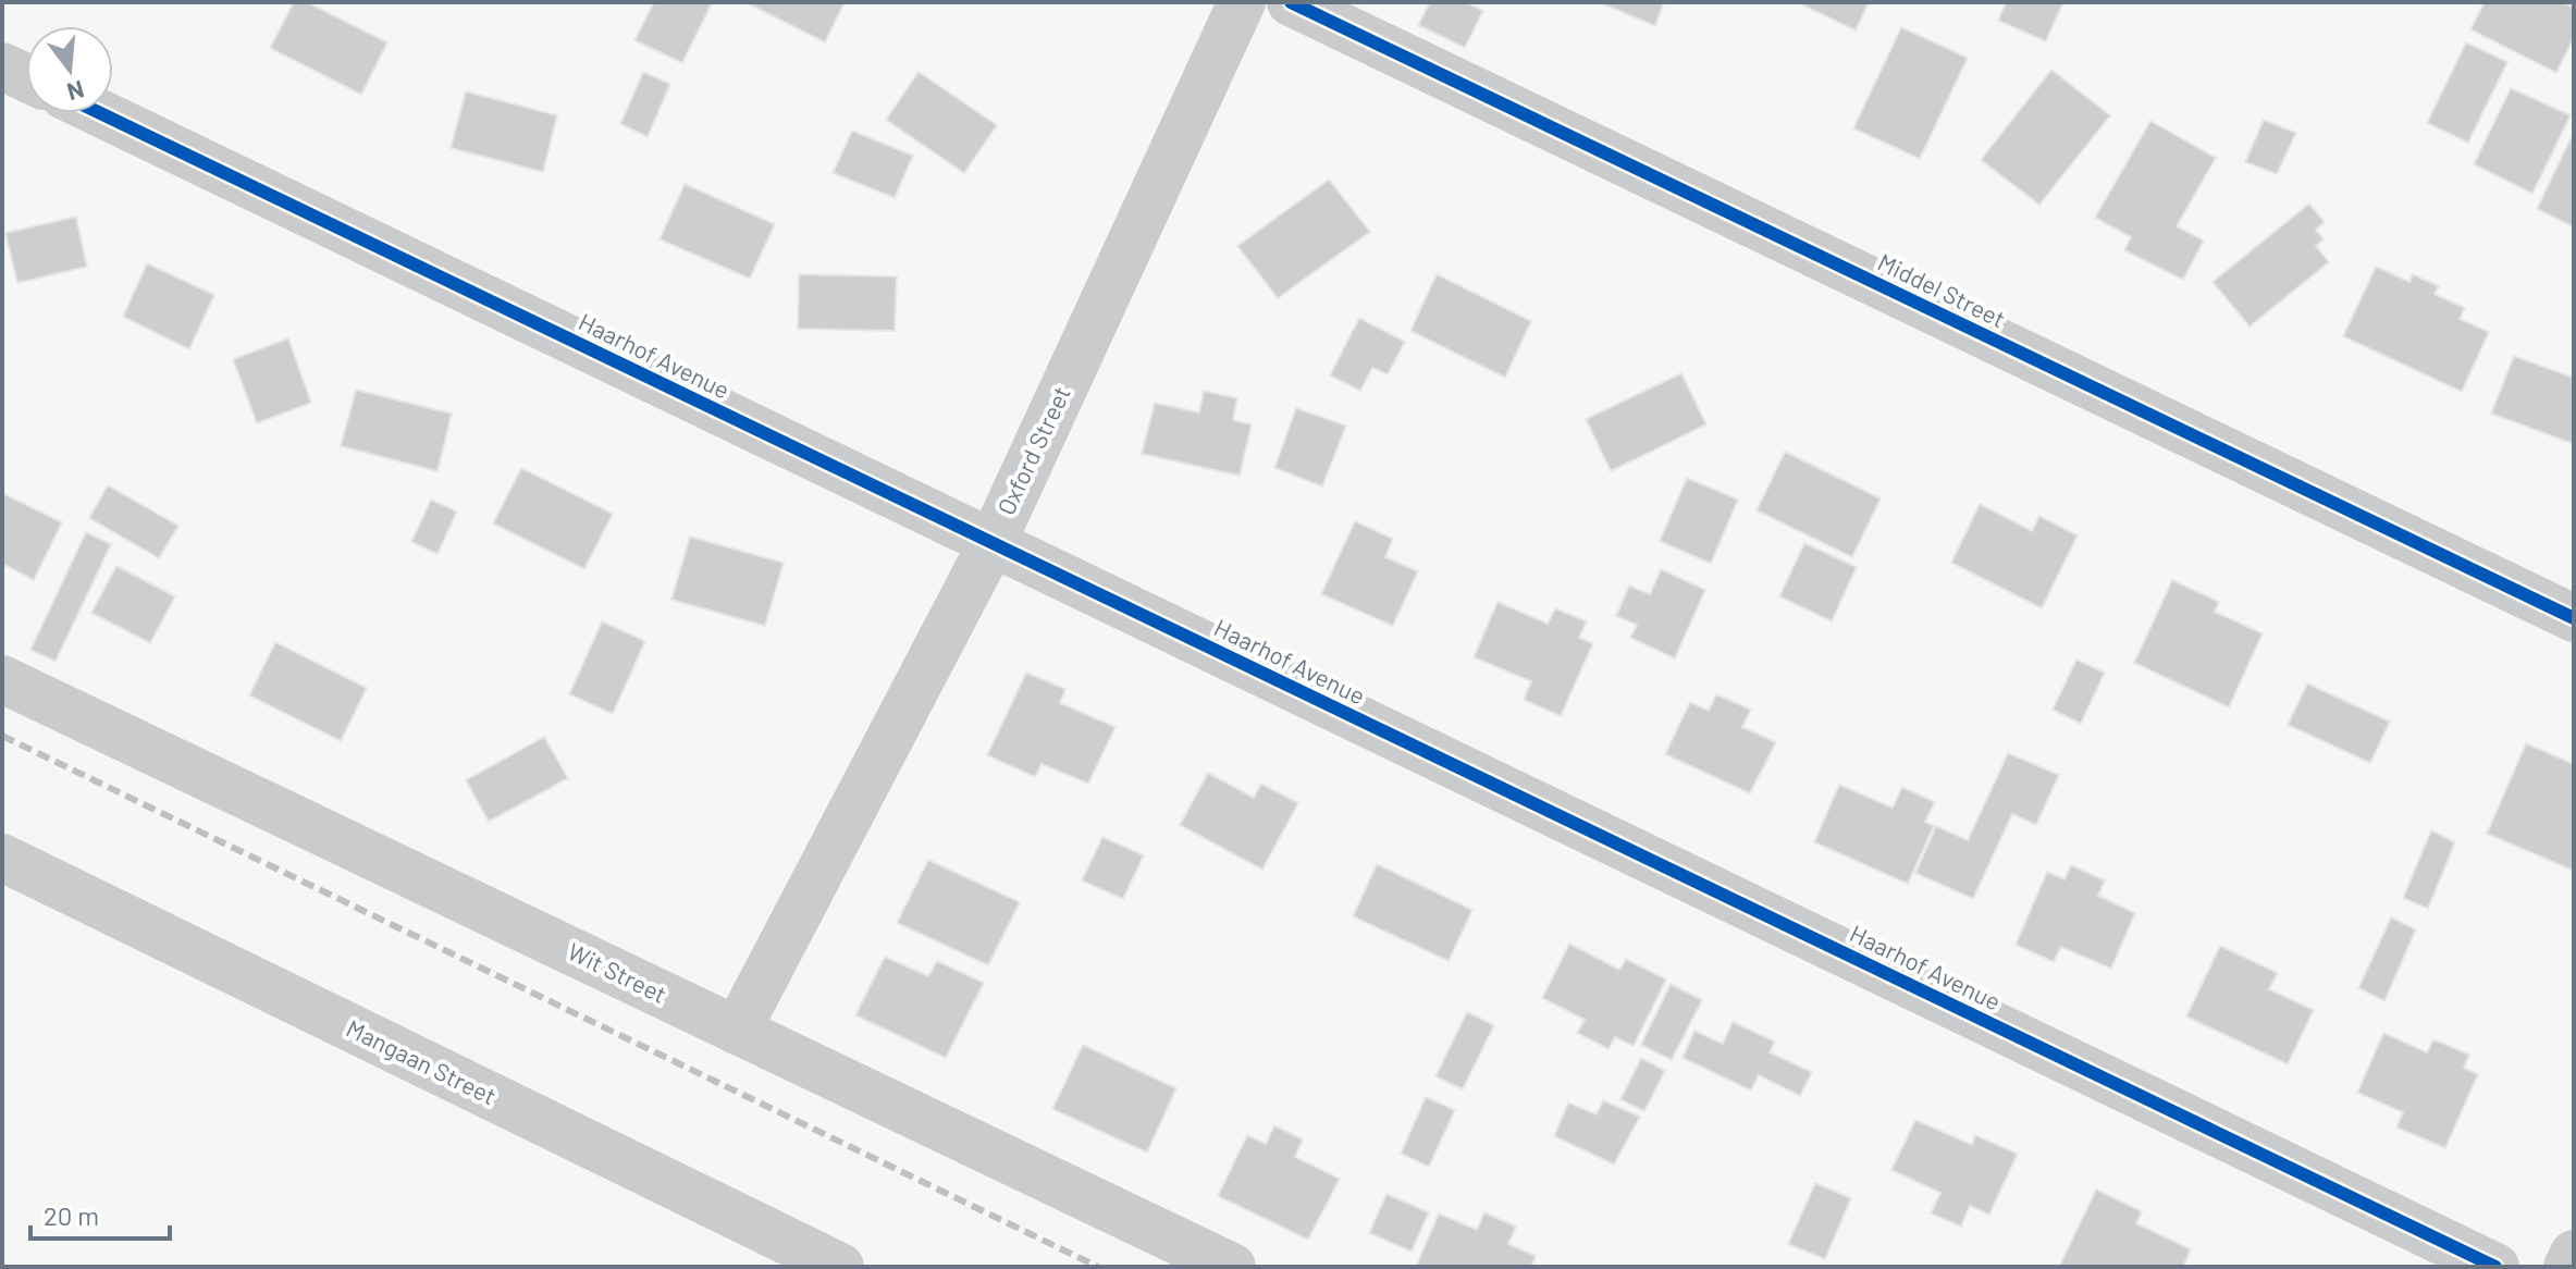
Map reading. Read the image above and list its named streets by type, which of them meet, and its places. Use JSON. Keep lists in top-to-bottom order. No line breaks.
{"streets":{"street":["Middel Street","Haarhof Avenue","Oxford Street","Wit Street","Mangaan Street"]},"crossings":[["Haarhof Avenue","Oxford Street"],["Oxford Street","Wit Street"]],"scale_bar":"20 m","north":"bottom"}
